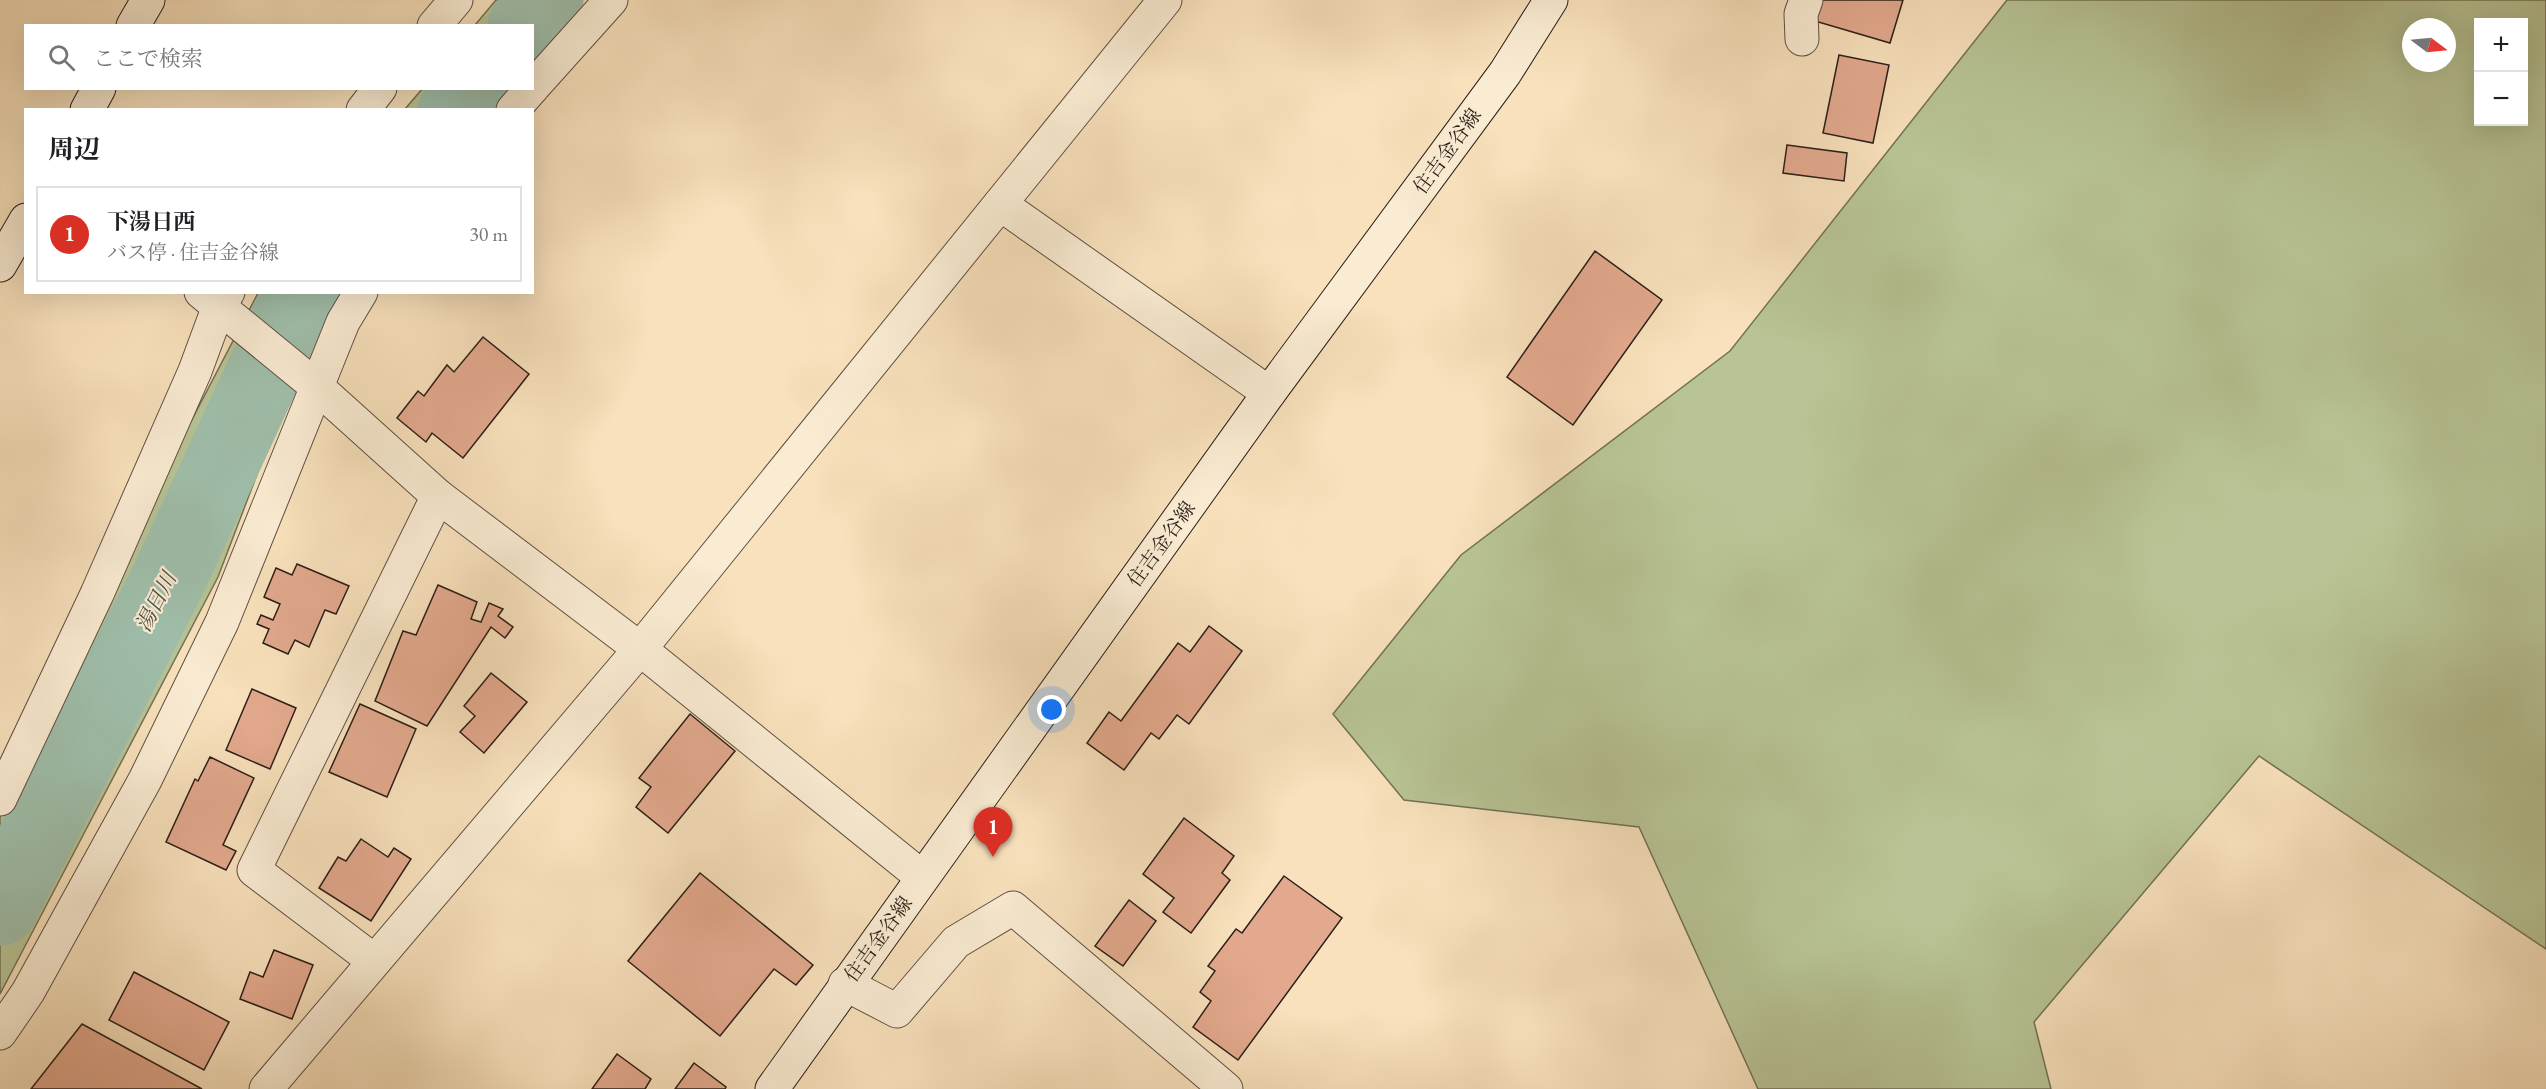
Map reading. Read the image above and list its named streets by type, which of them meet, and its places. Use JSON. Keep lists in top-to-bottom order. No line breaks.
{"streets":{"street":["住吉金谷線"]},"water":["湯日川"],"north":"right","page":{"map_buttons":["+","−"],"search":"ここで検索","heading":"周辺","list":[{"mark":"1","name":"下湯日西","note":"バス停 · 住吉金谷線","value":"30 m"}],"pins":"1"}}
